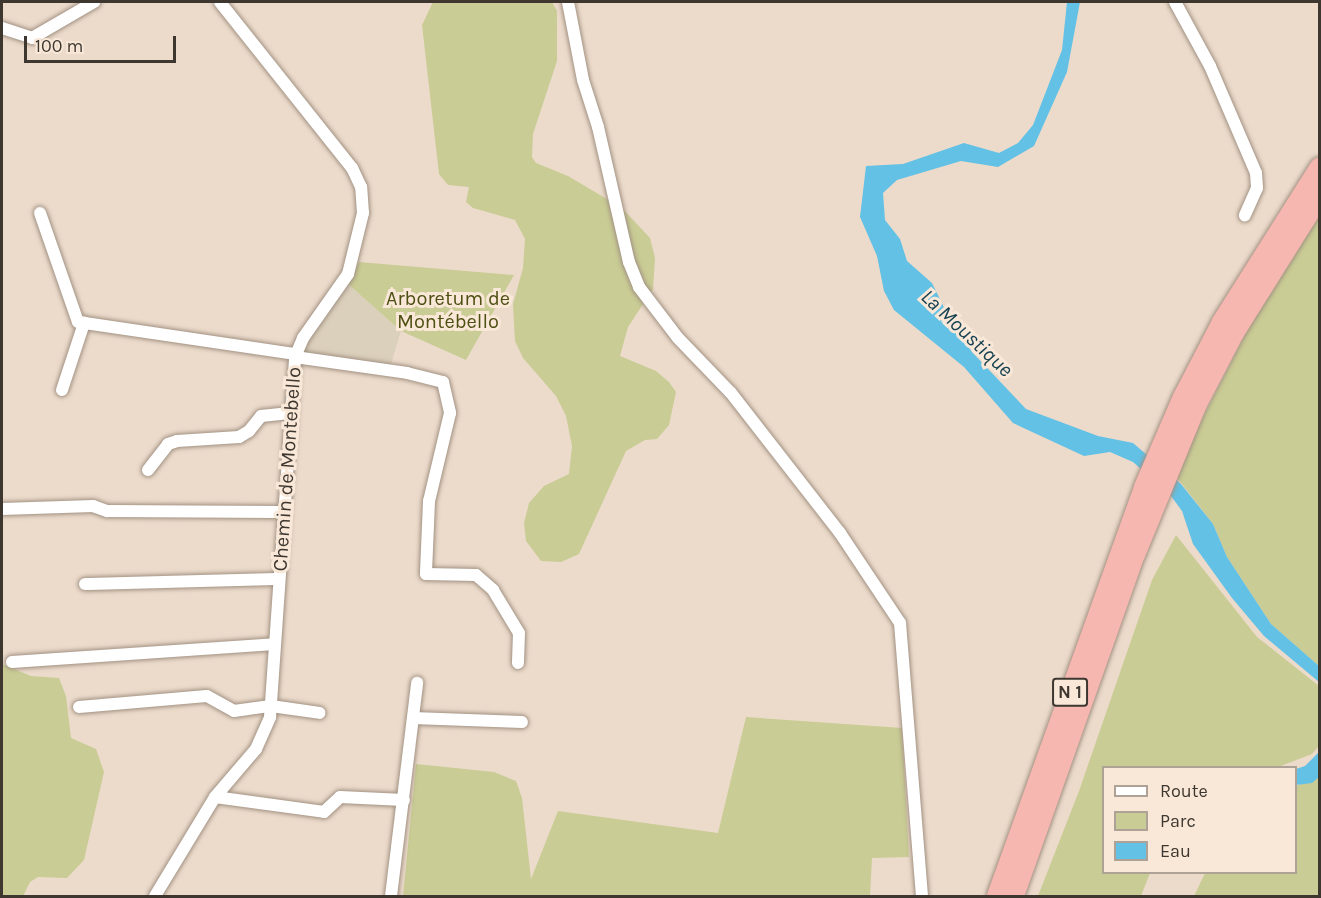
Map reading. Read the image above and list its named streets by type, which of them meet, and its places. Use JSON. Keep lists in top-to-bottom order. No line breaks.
{"streets":{"highway":["N 1"],"street":["Chemin de Montebello"]},"water":["La Moustique"],"parks":["Arboretum de Montébello"],"legend":["Route","Parc","Eau"],"scale_bar":"100 m"}
